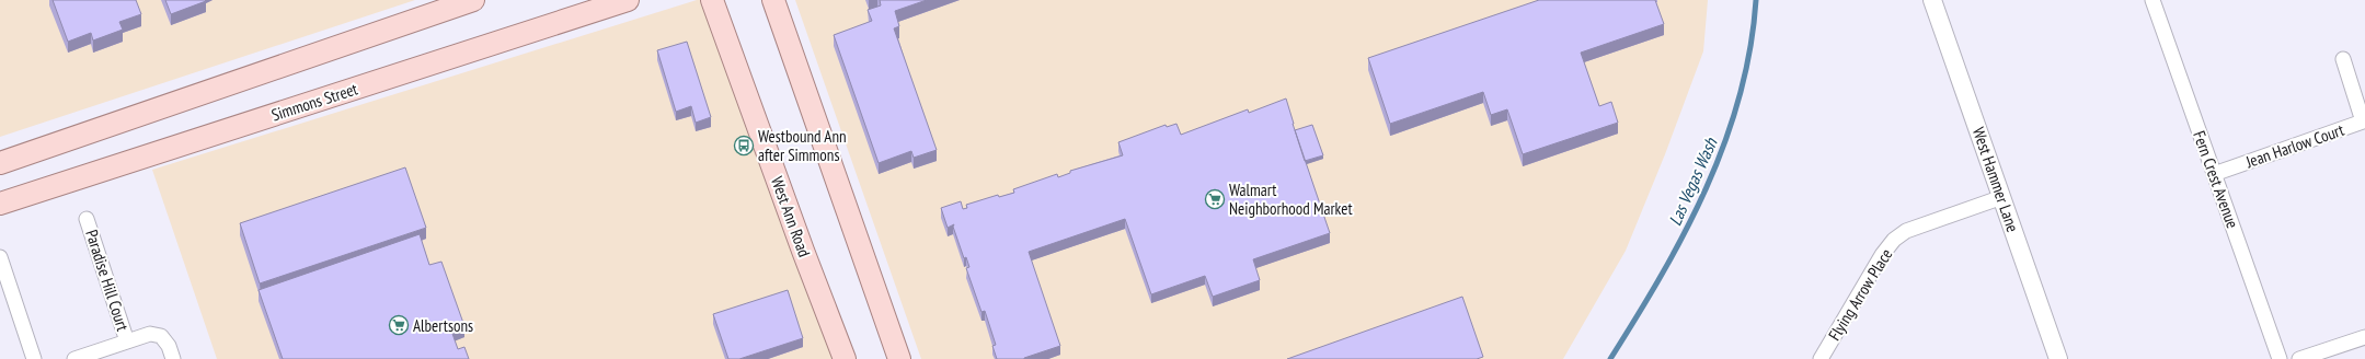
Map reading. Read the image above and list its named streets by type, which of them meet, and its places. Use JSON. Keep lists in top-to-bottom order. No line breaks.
{"streets":{"main road":["Simmons Street","West Ann Road"],"street":["Jean Harlow Court","West Hammer Lane","Fern Crest Avenue","Paradise Hill Court","Flying Arrow Place"]},"crossings":[["Jean Harlow Court","Fern Crest Avenue"],["West Hammer Lane","Flying Arrow Place"]],"water":["Las Vegas Wash"],"places":{"bus stop":["Westbound Ann after Simmons"],"supermarket":["Walmart Neighborhood Market","Albertsons"]}}
